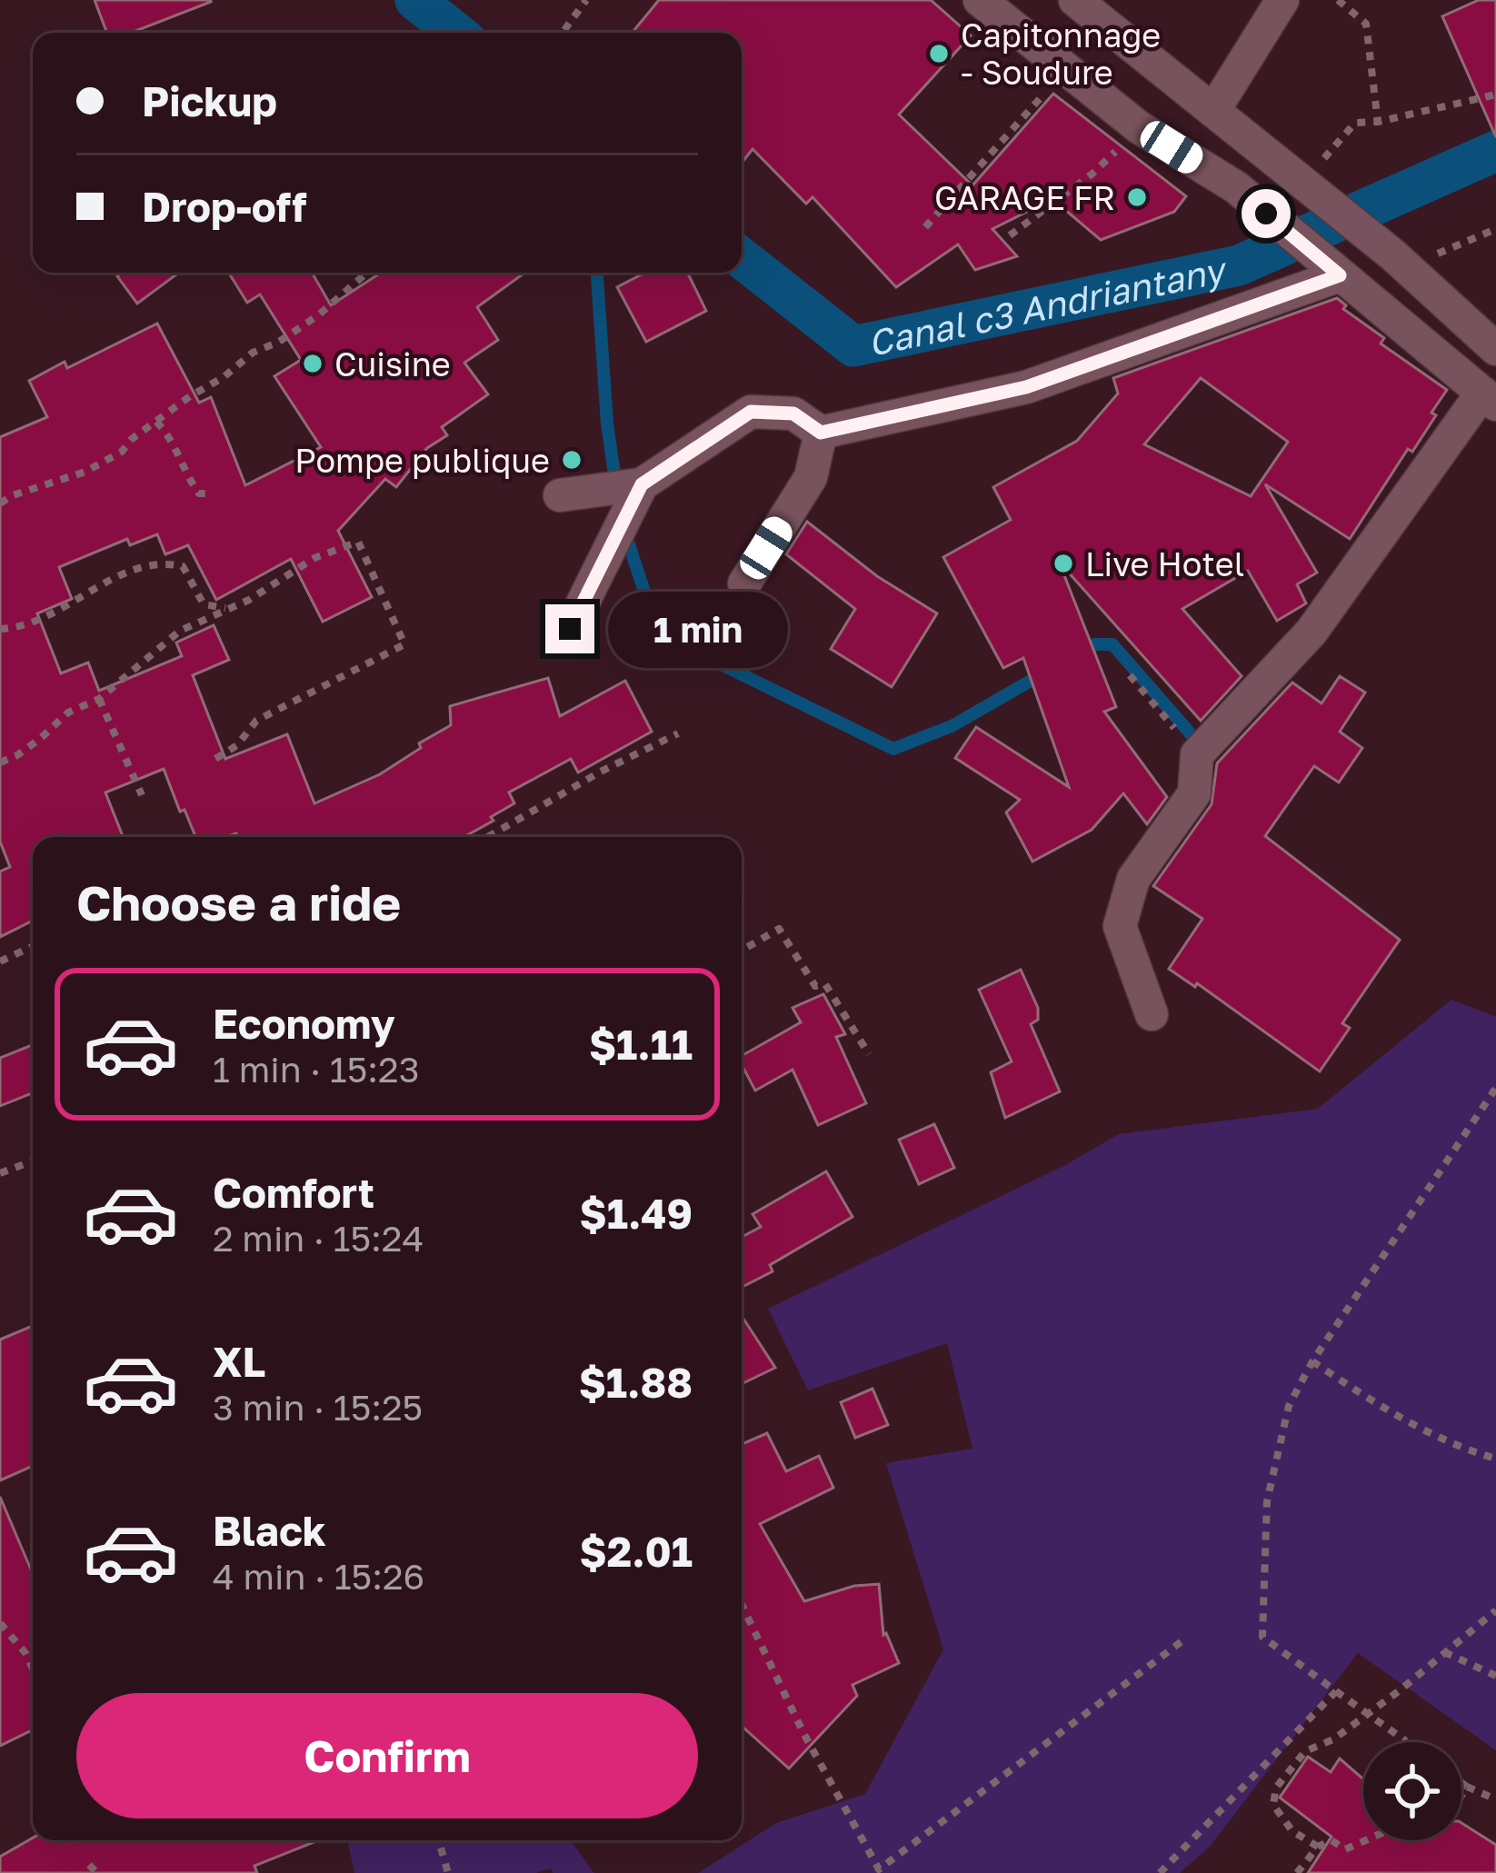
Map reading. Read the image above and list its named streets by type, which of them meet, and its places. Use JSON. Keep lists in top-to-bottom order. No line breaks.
{"water":["Canal c3 Andriantany"],"places":["Capitonnage - Soudure","GARAGE FR","Cuisine","Pompe publique","Live Hotel"],"page":{"banner":["Pickup","Drop-off"],"bubble":"1 min","heading":"Choose a ride","list":[{"name":"Economy","note":"1 min · 15:23","value":"$1.11"},{"name":"Comfort","note":"2 min · 15:24","value":"$1.49"},{"name":"XL","note":"3 min · 15:25","value":"$1.88"},{"name":"Black","note":"4 min · 15:26","value":"$2.01"}],"buttons":"Confirm"}}
